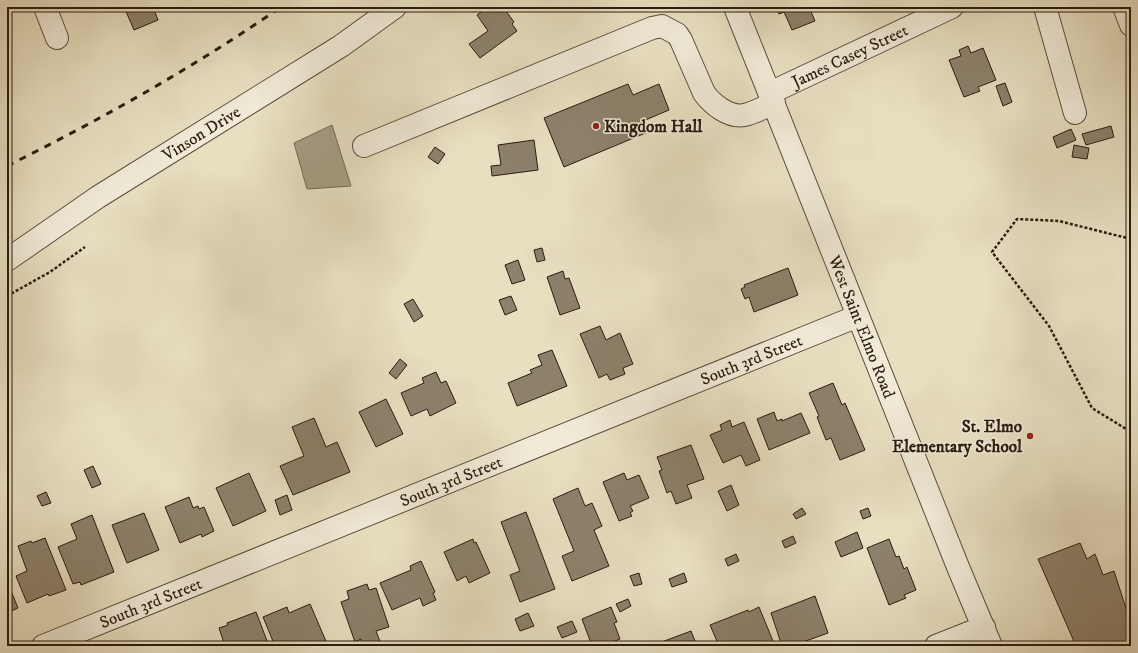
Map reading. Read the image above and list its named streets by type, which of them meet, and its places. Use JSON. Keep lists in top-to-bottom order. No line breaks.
{"streets":{"street":["James Casey Street","Vinson Drive","West Saint Elmo Road","South 3rd Street"]},"crossings":[["James Casey Street","West Saint Elmo Road"],["West Saint Elmo Road","South 3rd Street"]],"places":["Kingdom Hall","St. Elmo Elementary School"]}
